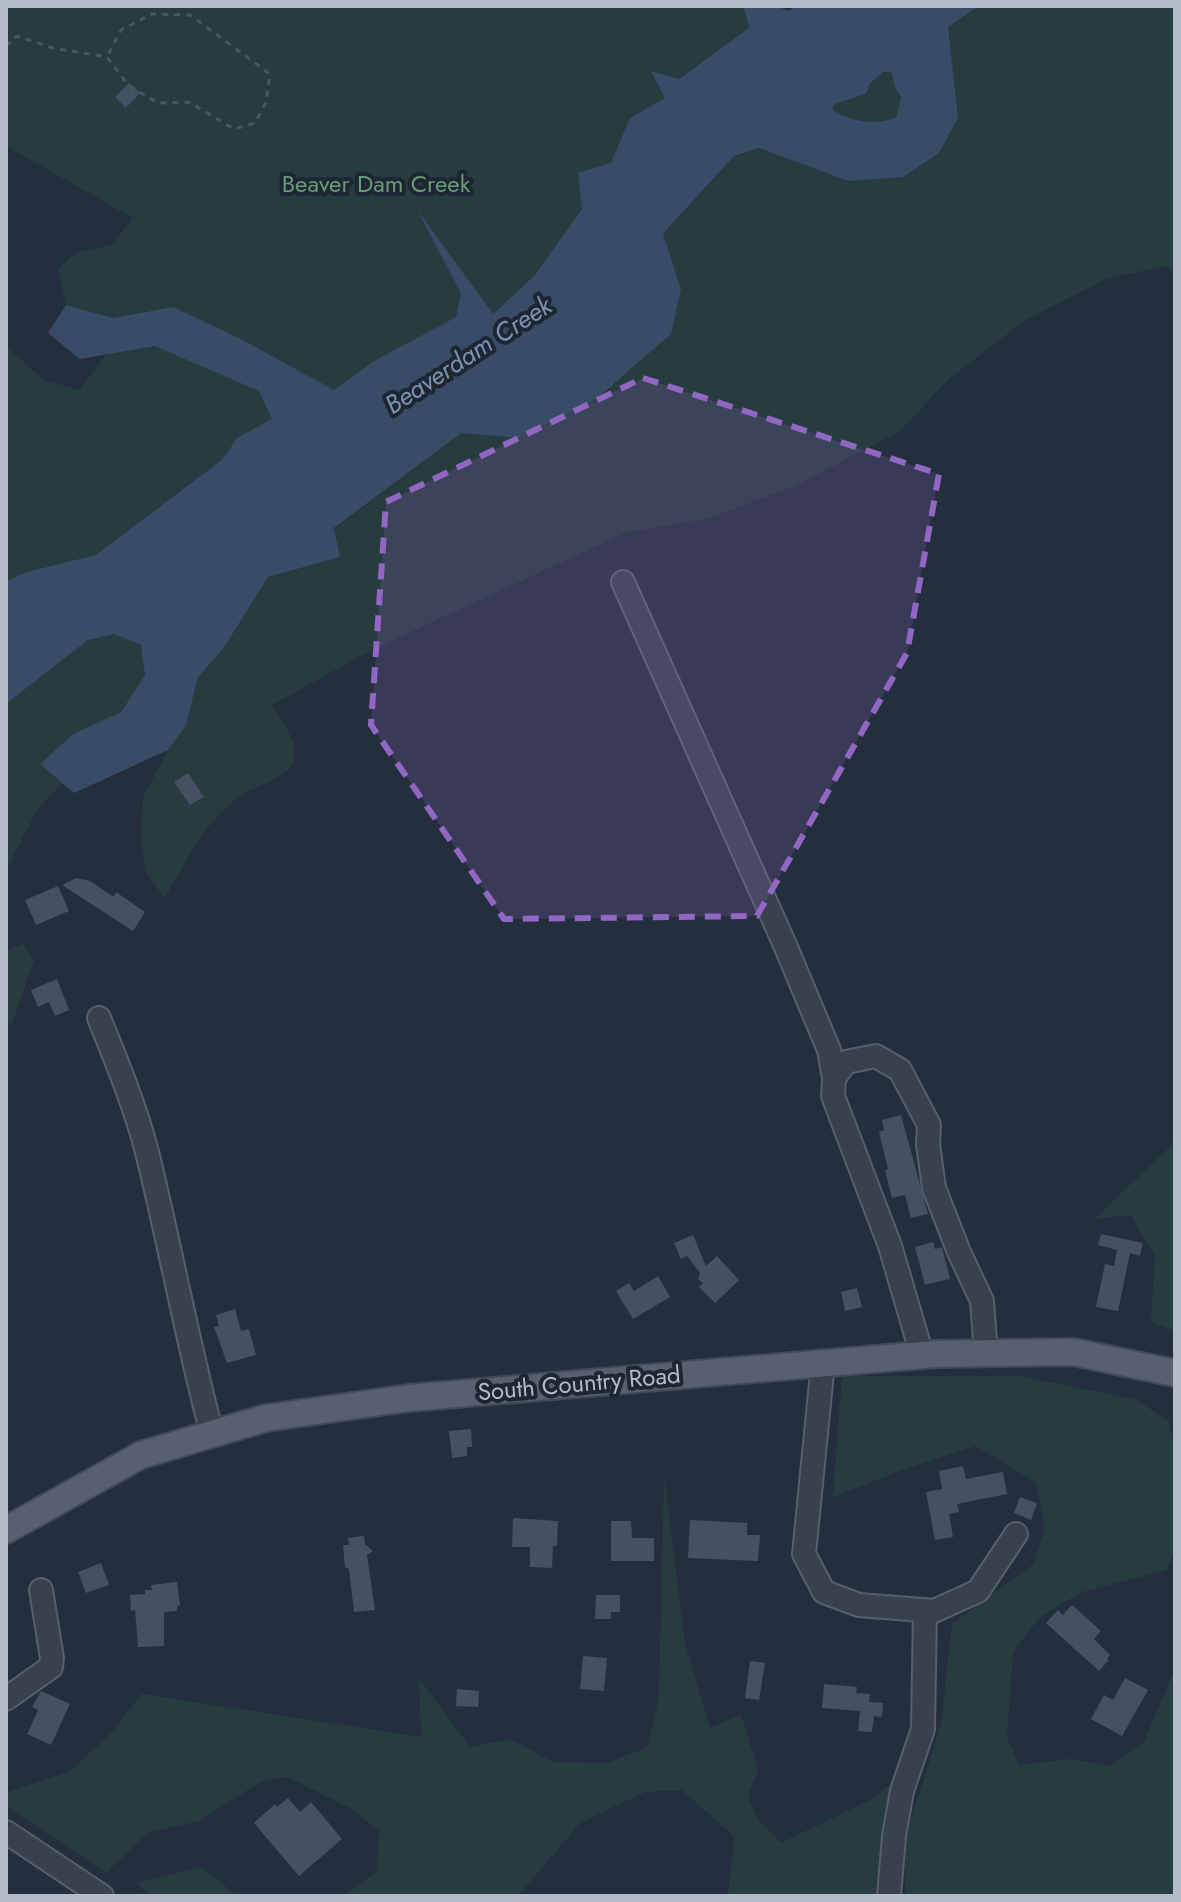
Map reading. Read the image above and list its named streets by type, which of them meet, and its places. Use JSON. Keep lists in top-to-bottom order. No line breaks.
{"streets":{"main road":["South Country Road"]},"water":["Beaverdam Creek"],"parks":["Beaver Dam Creek"]}
